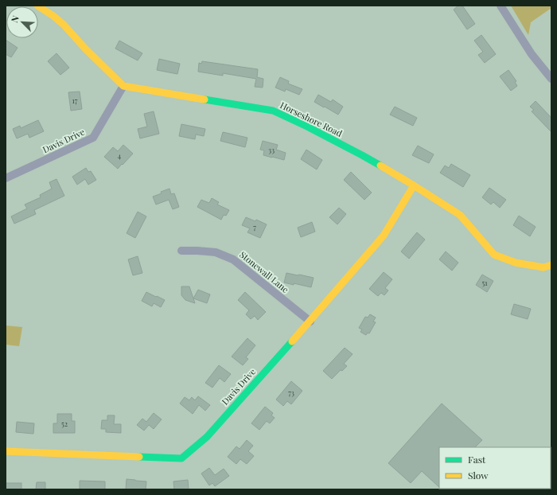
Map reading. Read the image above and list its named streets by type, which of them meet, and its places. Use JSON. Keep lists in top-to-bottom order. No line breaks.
{"streets":{"street":["Horseshore Road","Davis Drive","Stonewall Lane"]},"crossings":[["Horseshore Road","Davis Drive"],["Davis Drive","Stonewall Lane"]],"house_numbers":["17","33","4","7","51","73","52"],"legend":["Fast","Slow"],"north":"top left"}
